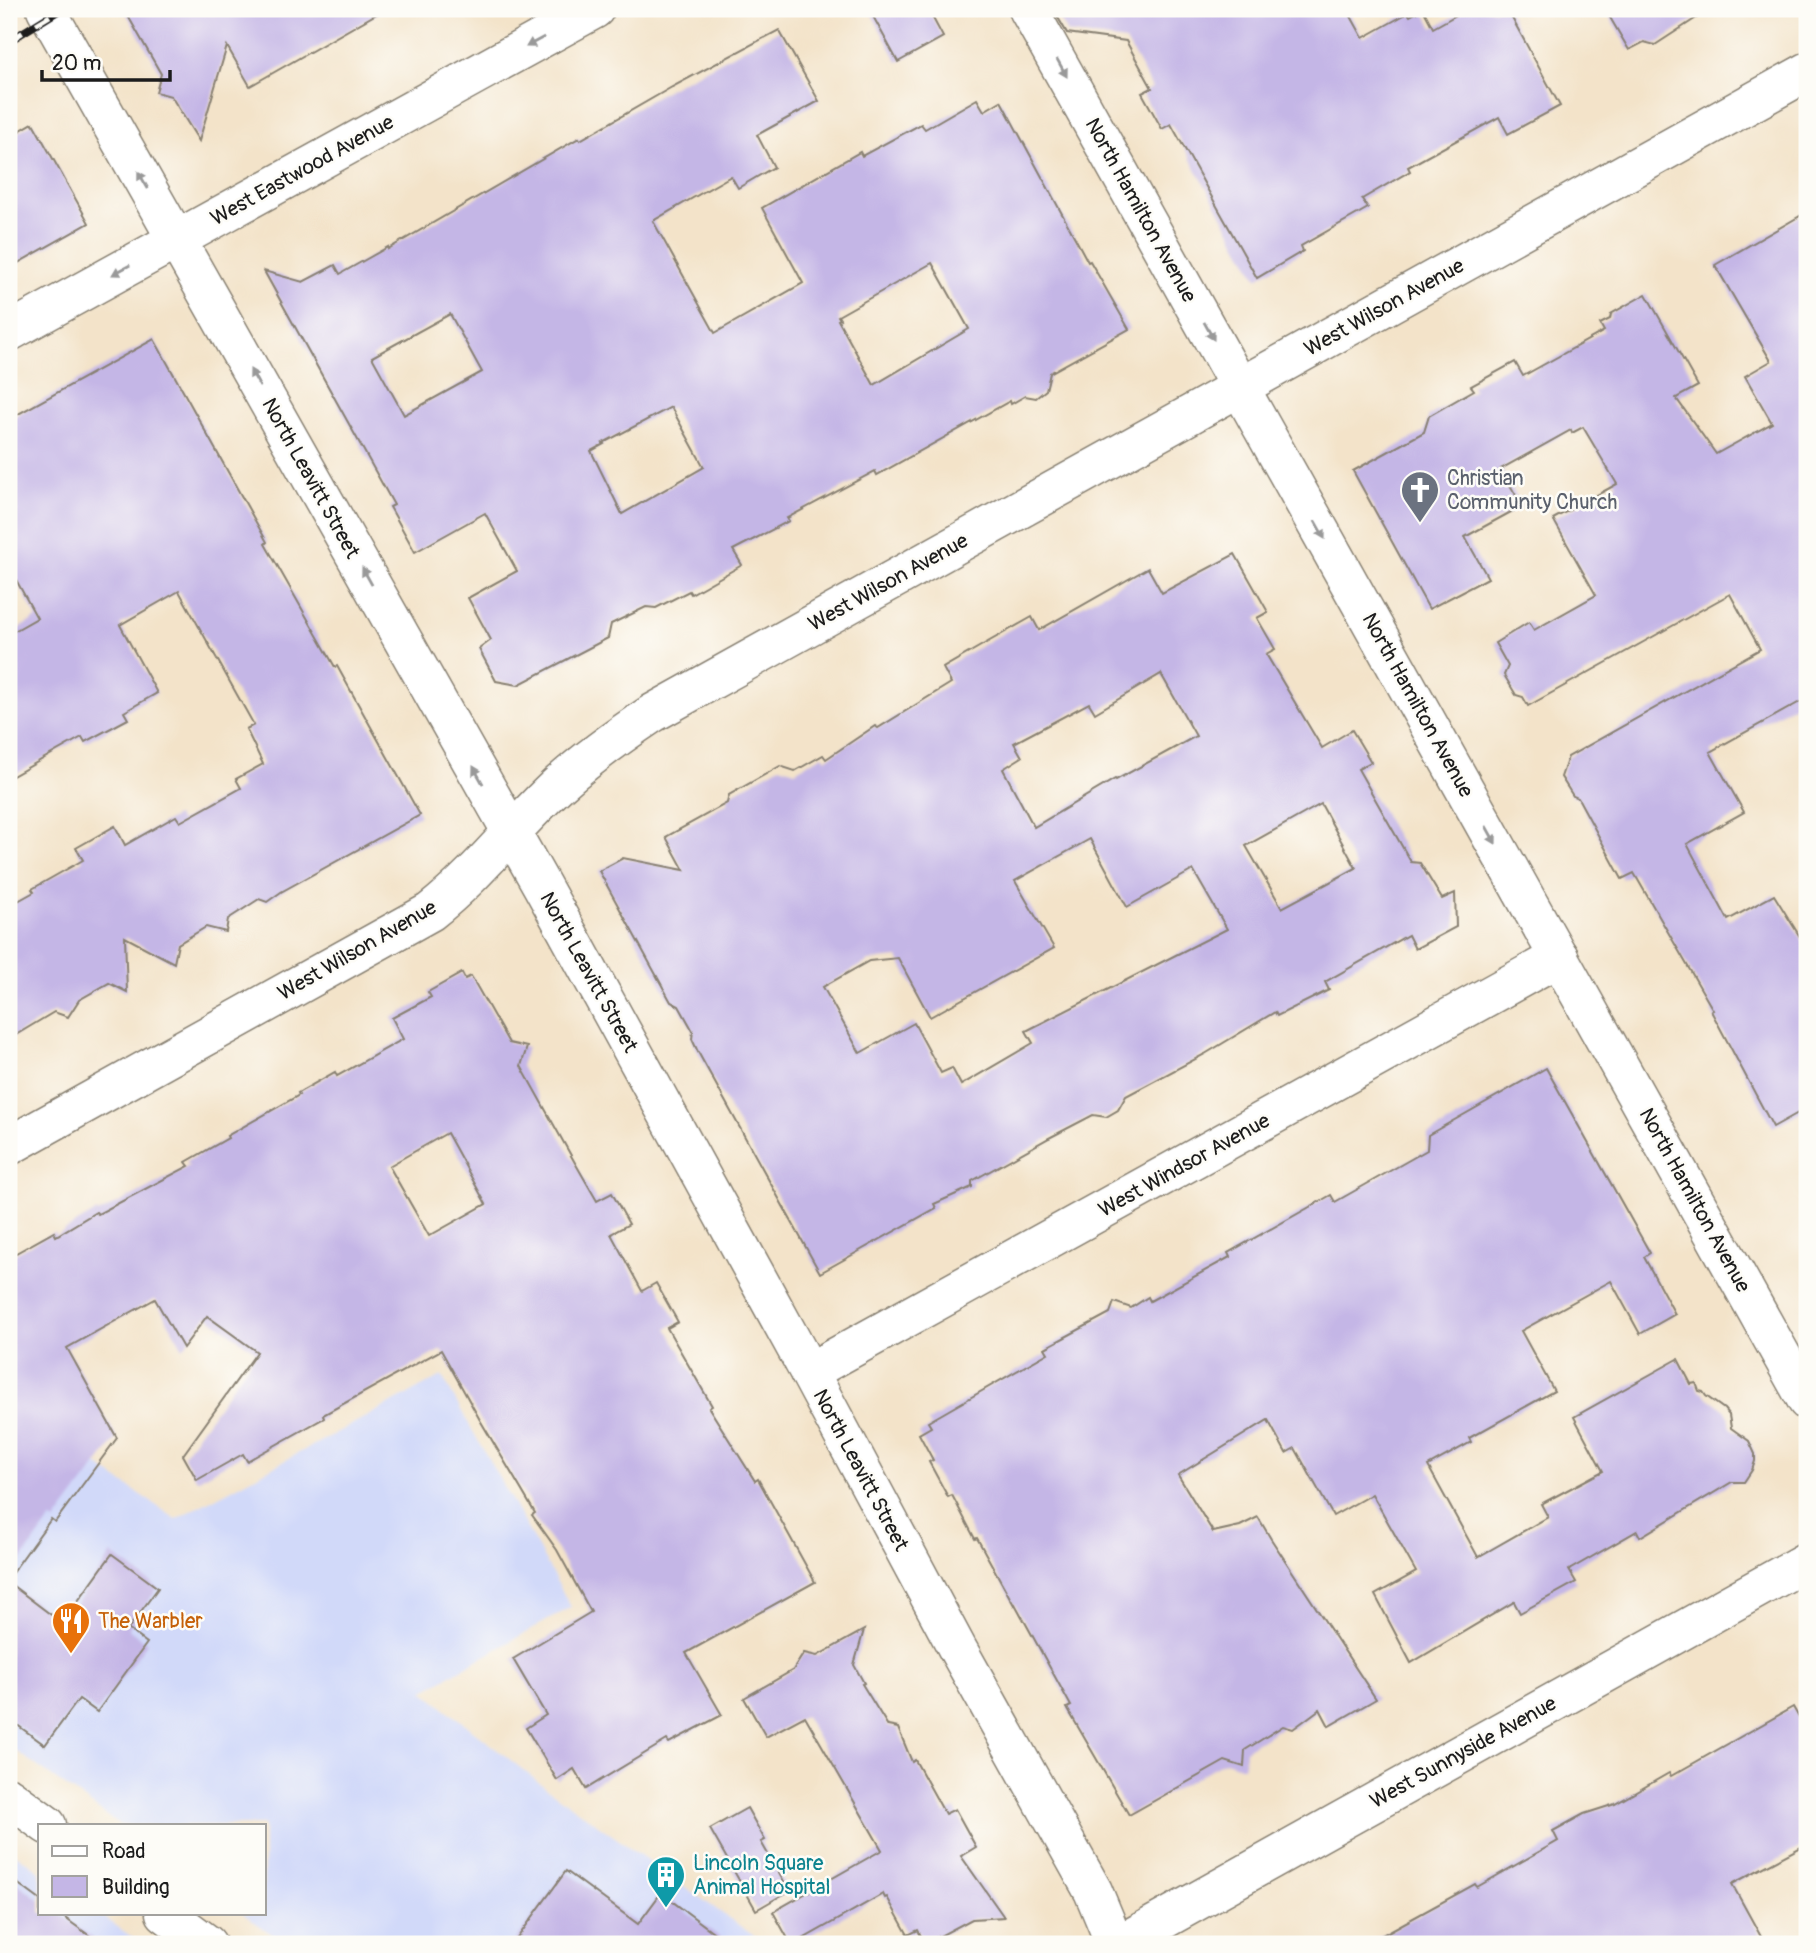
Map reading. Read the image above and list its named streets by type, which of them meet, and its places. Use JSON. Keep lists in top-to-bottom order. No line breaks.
{"streets":{"street":["West Eastwood Avenue","North Hamilton Avenue","West Wilson Avenue","North Leavitt Street","West Windsor Avenue","West Sunnyside Avenue"]},"crossings":[["West Eastwood Avenue","North Leavitt Street"],["North Hamilton Avenue","West Wilson Avenue"],["North Hamilton Avenue","West Windsor Avenue"],["West Wilson Avenue","North Leavitt Street"],["North Leavitt Street","West Windsor Avenue"],["North Leavitt Street","West Sunnyside Avenue"]],"one_way":["West Eastwood Avenue","North Hamilton Avenue","North Leavitt Street"],"places":{"church":["Christian Community Church"],"restaurant":["The Warbler"],"building":["Lincoln Square Animal Hospital"]},"legend":["Road","Building"],"scale_bar":"20 m"}
